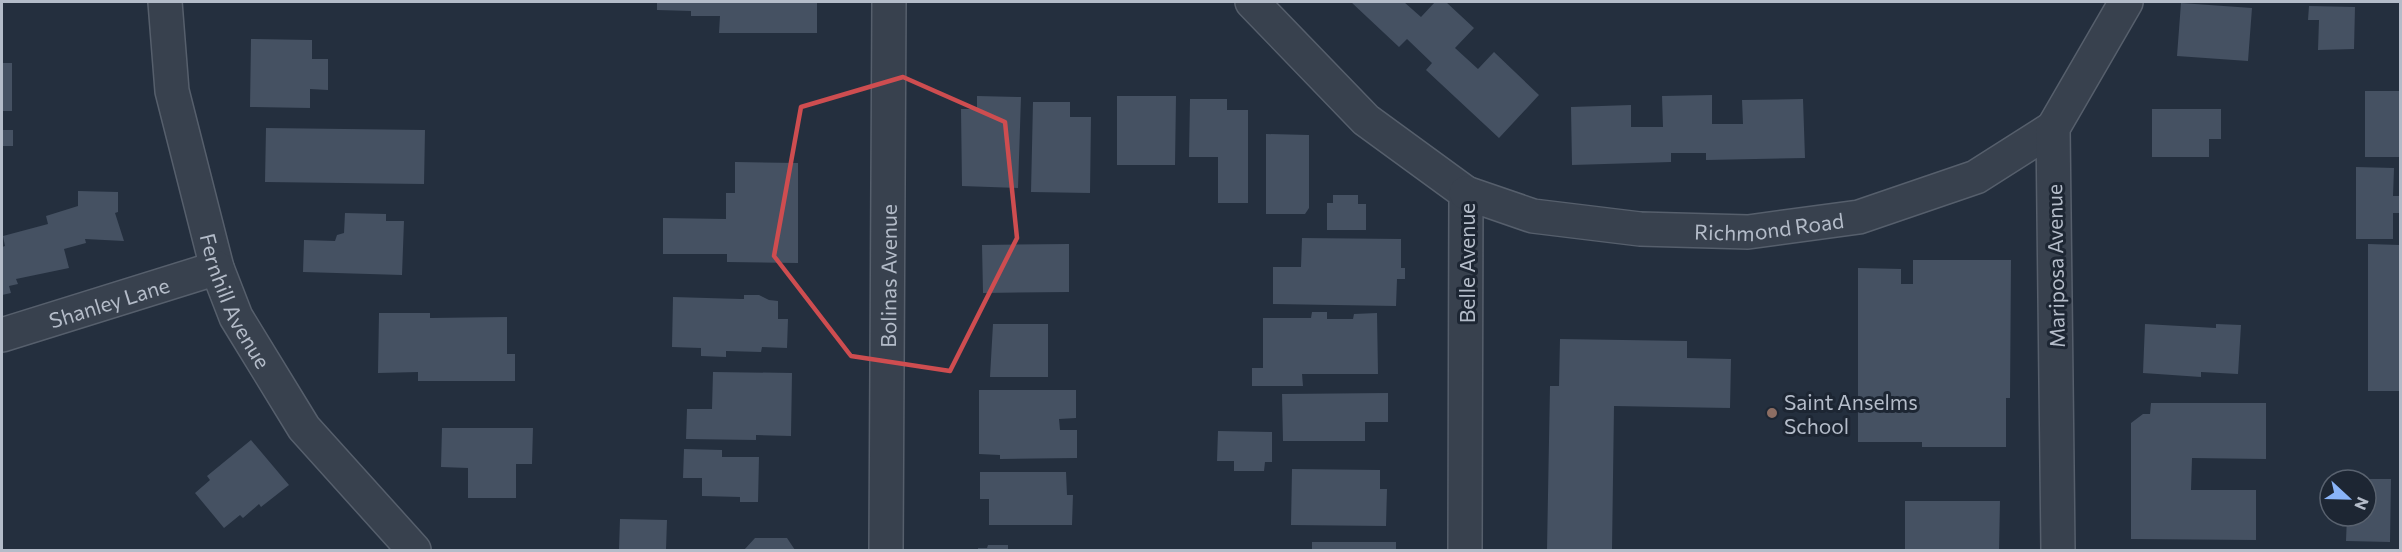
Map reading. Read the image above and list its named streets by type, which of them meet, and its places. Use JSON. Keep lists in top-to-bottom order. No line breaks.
{"streets":{"street":["Richmond Road","Belle Avenue","Mariposa Avenue","Bolinas Avenue","Fernhill Avenue","Shanley Lane"]},"crossings":[["Richmond Road","Belle Avenue"],["Richmond Road","Mariposa Avenue"],["Fernhill Avenue","Shanley Lane"]],"places":["Saint Anselms School"],"north":"right"}
